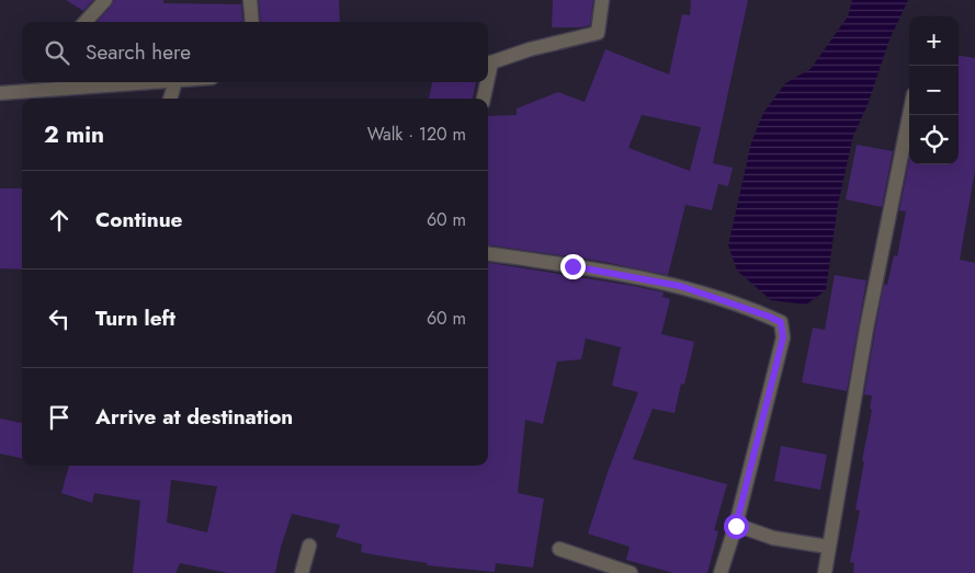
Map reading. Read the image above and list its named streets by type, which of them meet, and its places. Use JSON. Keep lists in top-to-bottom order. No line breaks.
{"page":{"map_buttons":["+","−"],"search":"Search here","heading":["2 min","Walk · 120 m"],"list":[["Continue","60 m"],["Turn left","60 m"],"Arrive at destination"]}}
